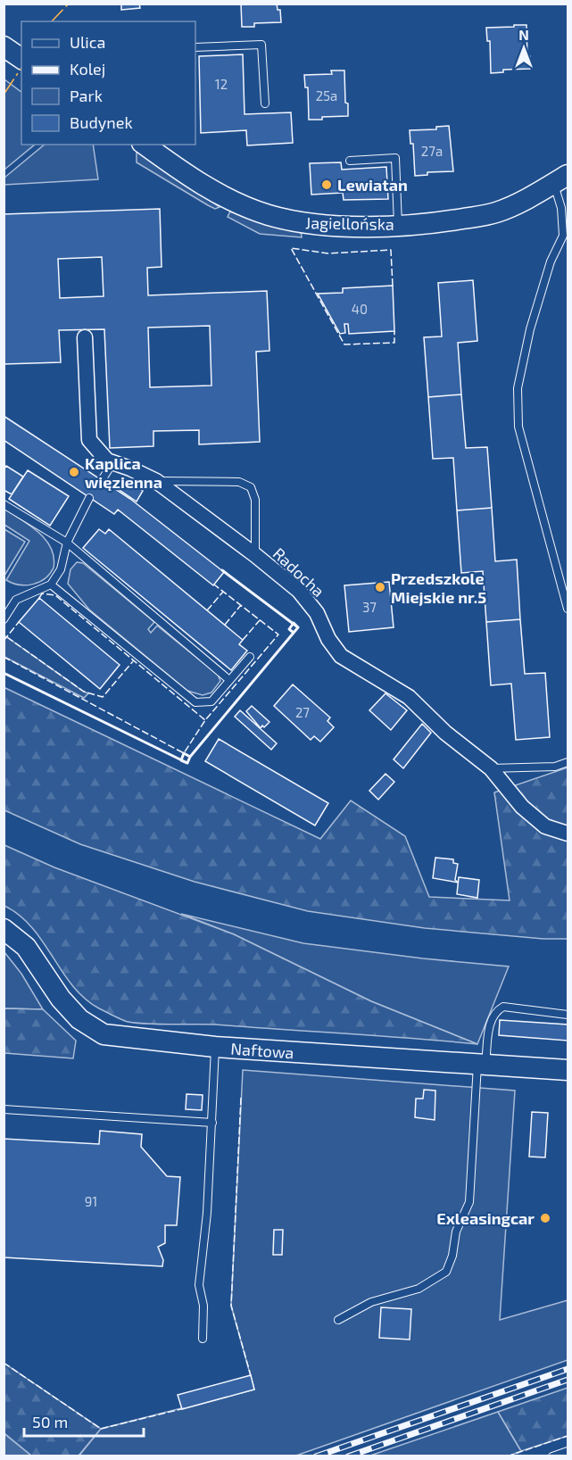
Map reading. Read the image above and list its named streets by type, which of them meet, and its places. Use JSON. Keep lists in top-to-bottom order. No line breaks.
{"streets":{"street":["Jagiellońska","Radocha","Naftowa"]},"places":["Lewiatan","Kaplica więzienna","Przedszkole Miejskie nr.5","Exleasingcar"],"house_numbers":["12","25a","27a","40","37","27","91"],"legend":["Ulica","Kolej","Park","Budynek"],"scale_bar":"50 m","north":"top"}
